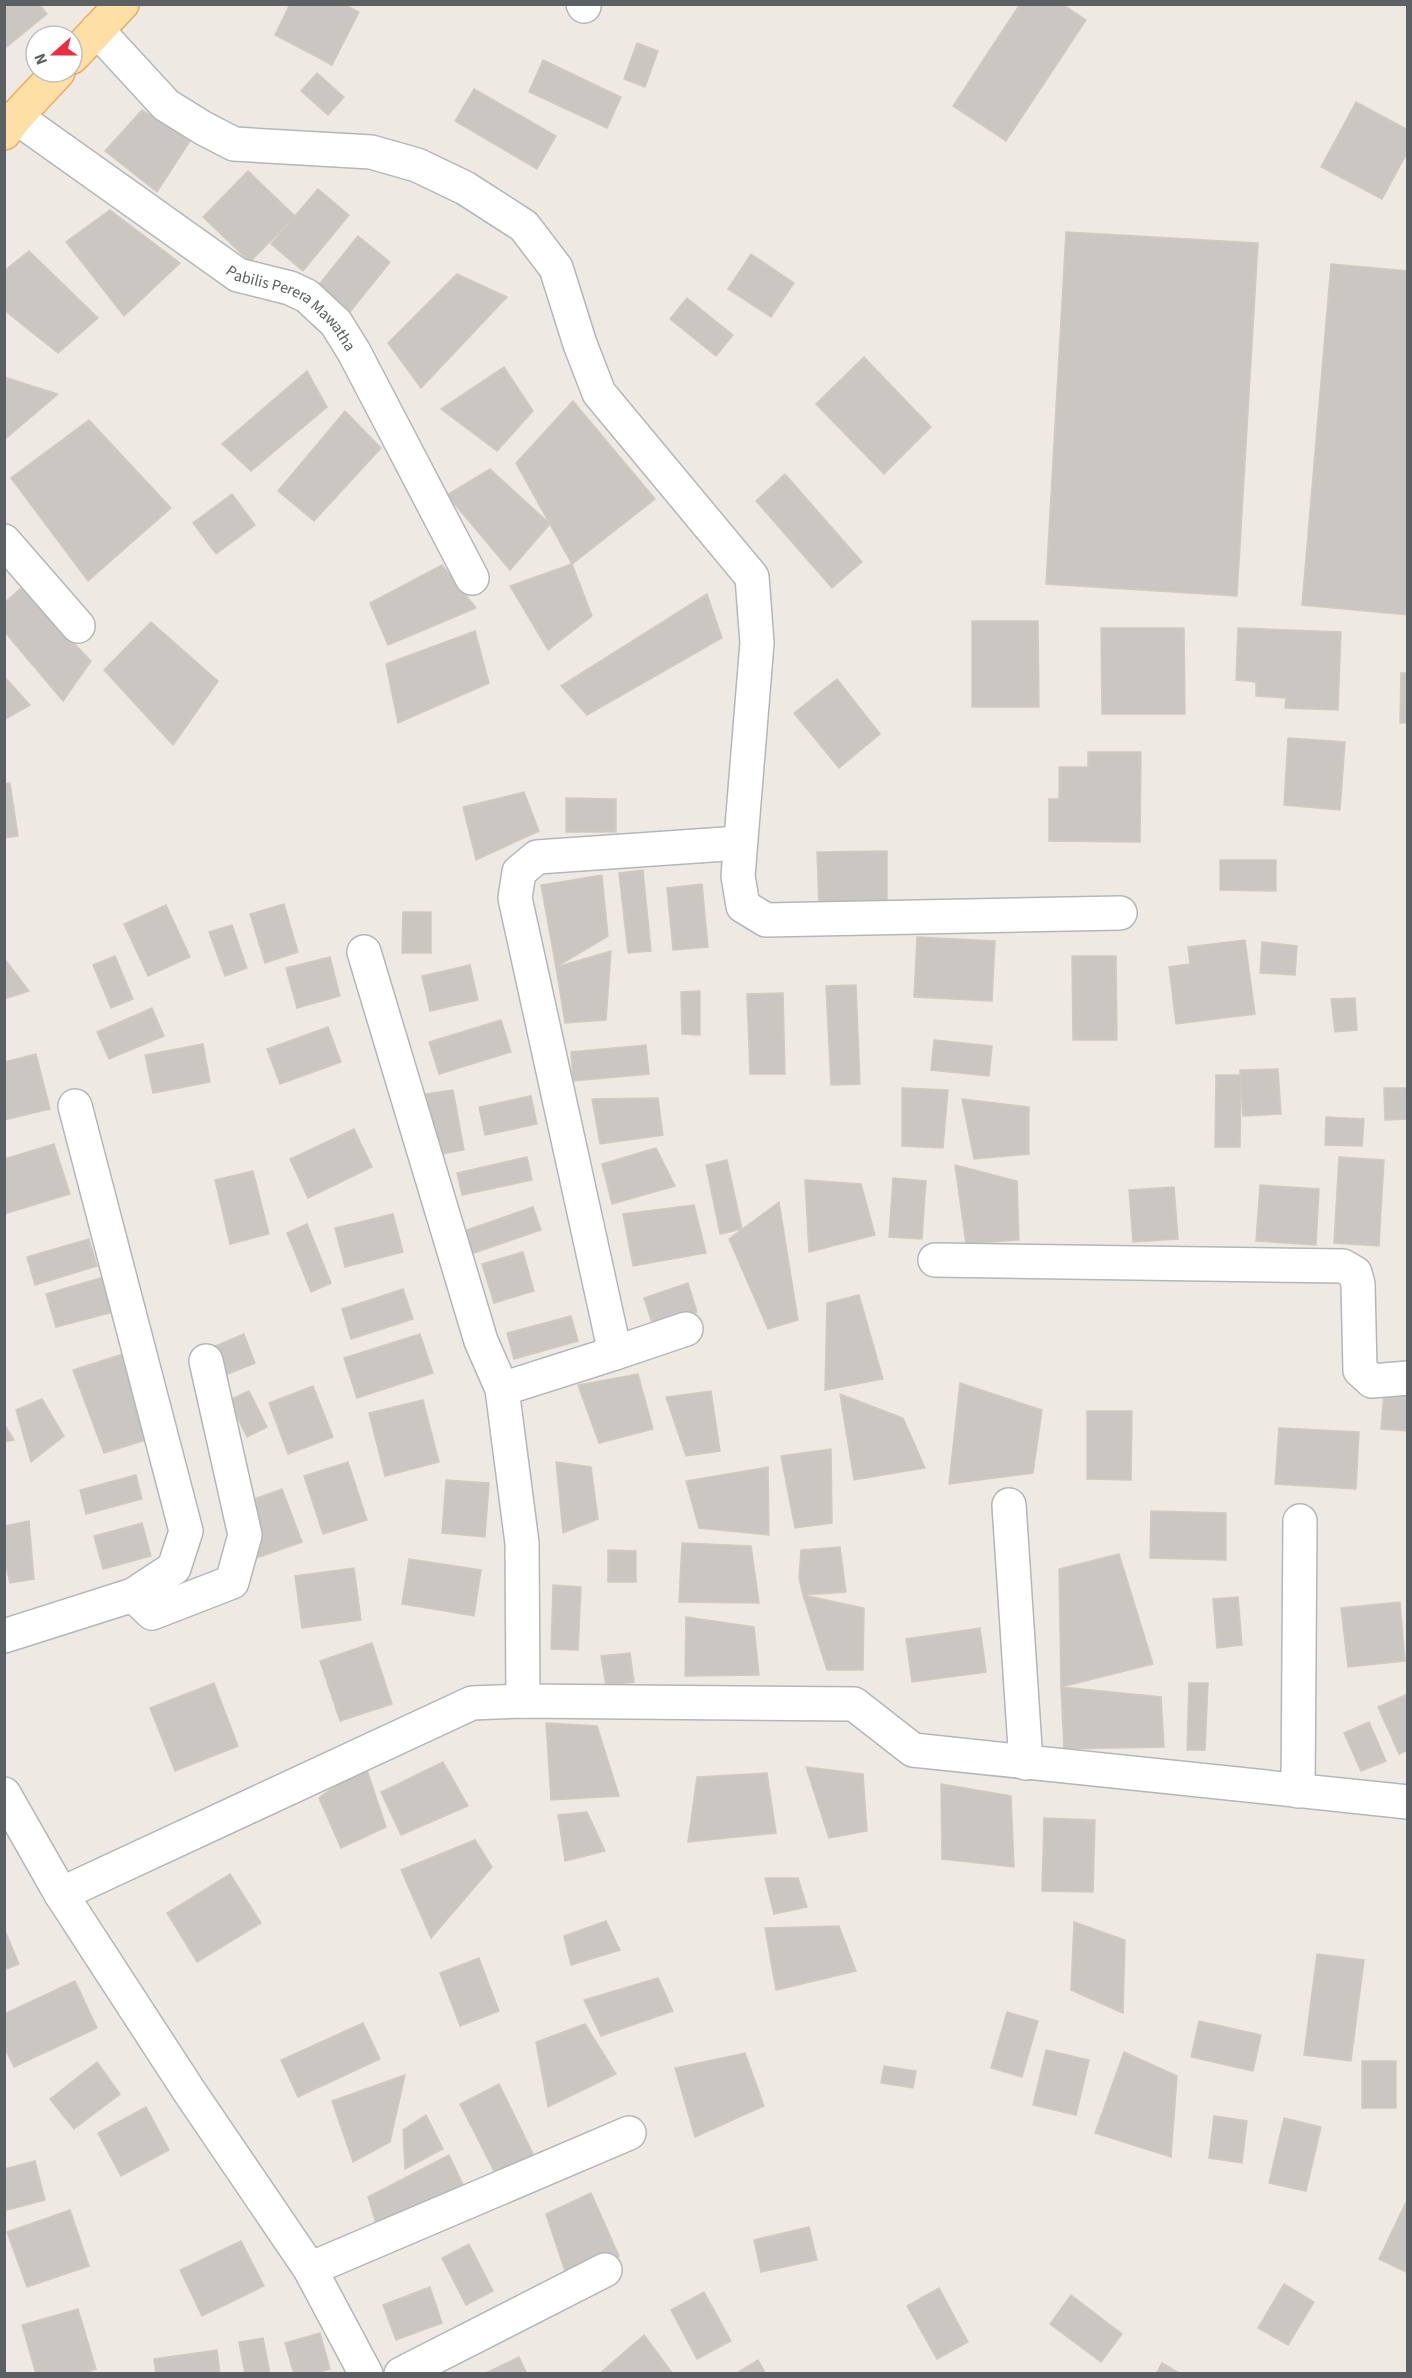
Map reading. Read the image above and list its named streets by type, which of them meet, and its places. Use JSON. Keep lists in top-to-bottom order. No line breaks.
{"streets":{"street":["Pabilis Perera Mawatha"]},"north":"left"}
